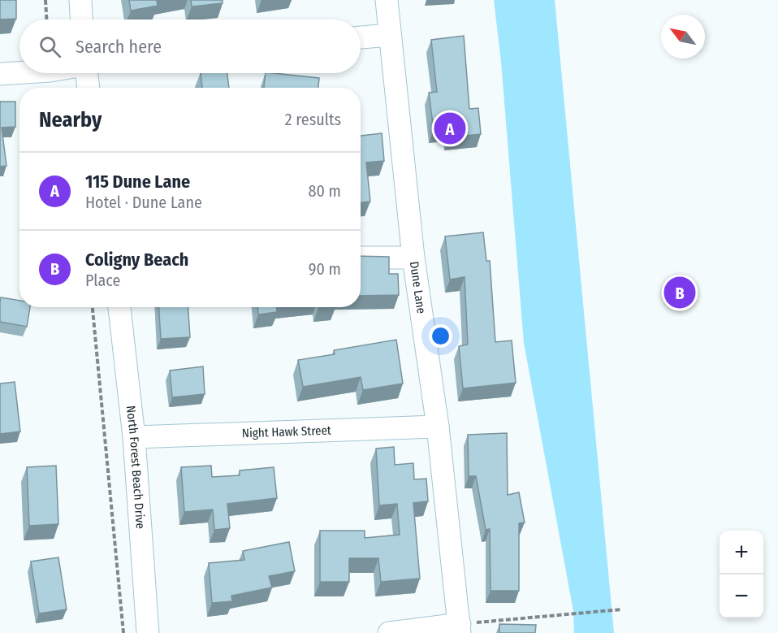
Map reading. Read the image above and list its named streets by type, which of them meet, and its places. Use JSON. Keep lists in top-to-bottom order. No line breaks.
{"streets":{"street":["Dune Lane","Night Hawk Street","North Forest Beach Drive"]},"crossings":[["Dune Lane","Night Hawk Street"],["Night Hawk Street","North Forest Beach Drive"]],"north":"top left","page":{"search":"Search here","heading":["Nearby","2 results"],"pins":["A","B"],"list":[{"mark":"A","name":"115 Dune Lane","note":"Hotel · Dune Lane","value":"80 m"},{"mark":"B","name":"Coligny Beach","note":"Place","value":"90 m"}],"map_buttons":["+","−"]}}
